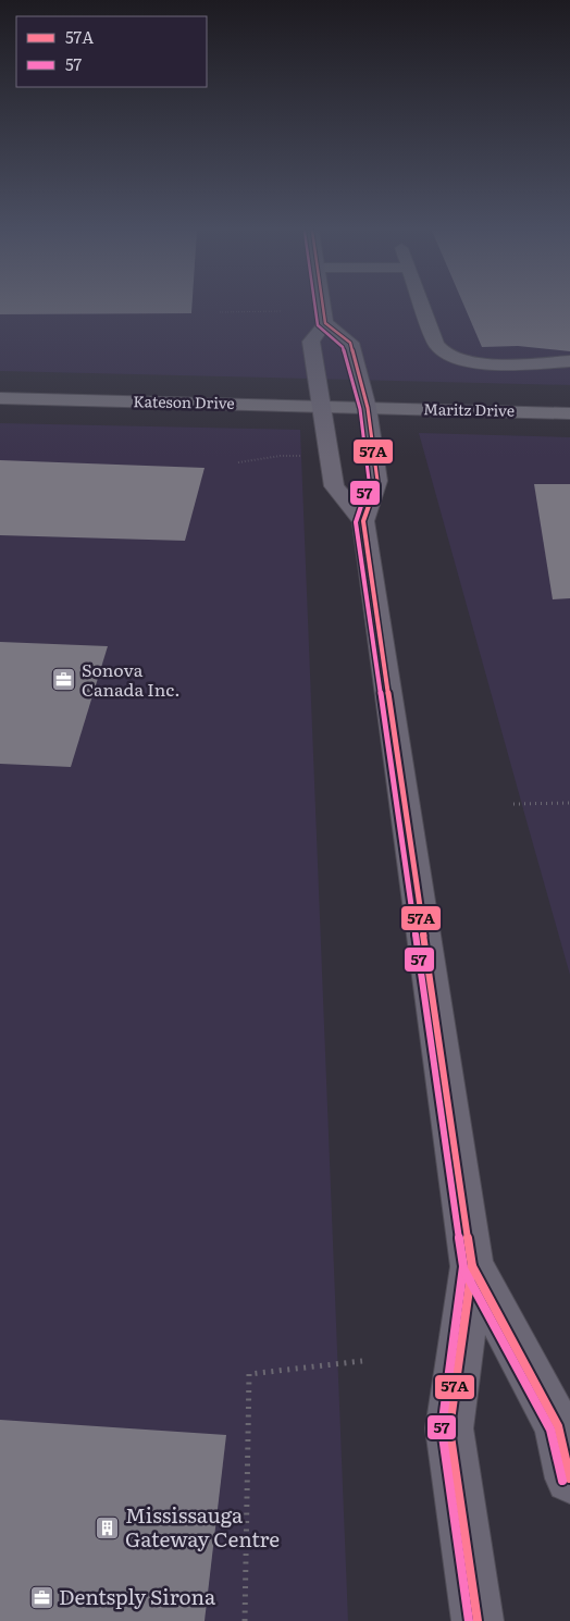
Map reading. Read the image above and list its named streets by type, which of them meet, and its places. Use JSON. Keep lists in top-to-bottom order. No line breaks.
{"streets":{"street":["Kateson Drive","Maritz Drive"]},"crossings":[["Kateson Drive","Maritz Drive"]],"places":{"office":["Sonova Canada Inc.","Dentsply Sirona"],"building":["Mississauga Gateway Centre"]},"lines":["transit line 57A","transit line 57"],"legend":["57A","57"]}
